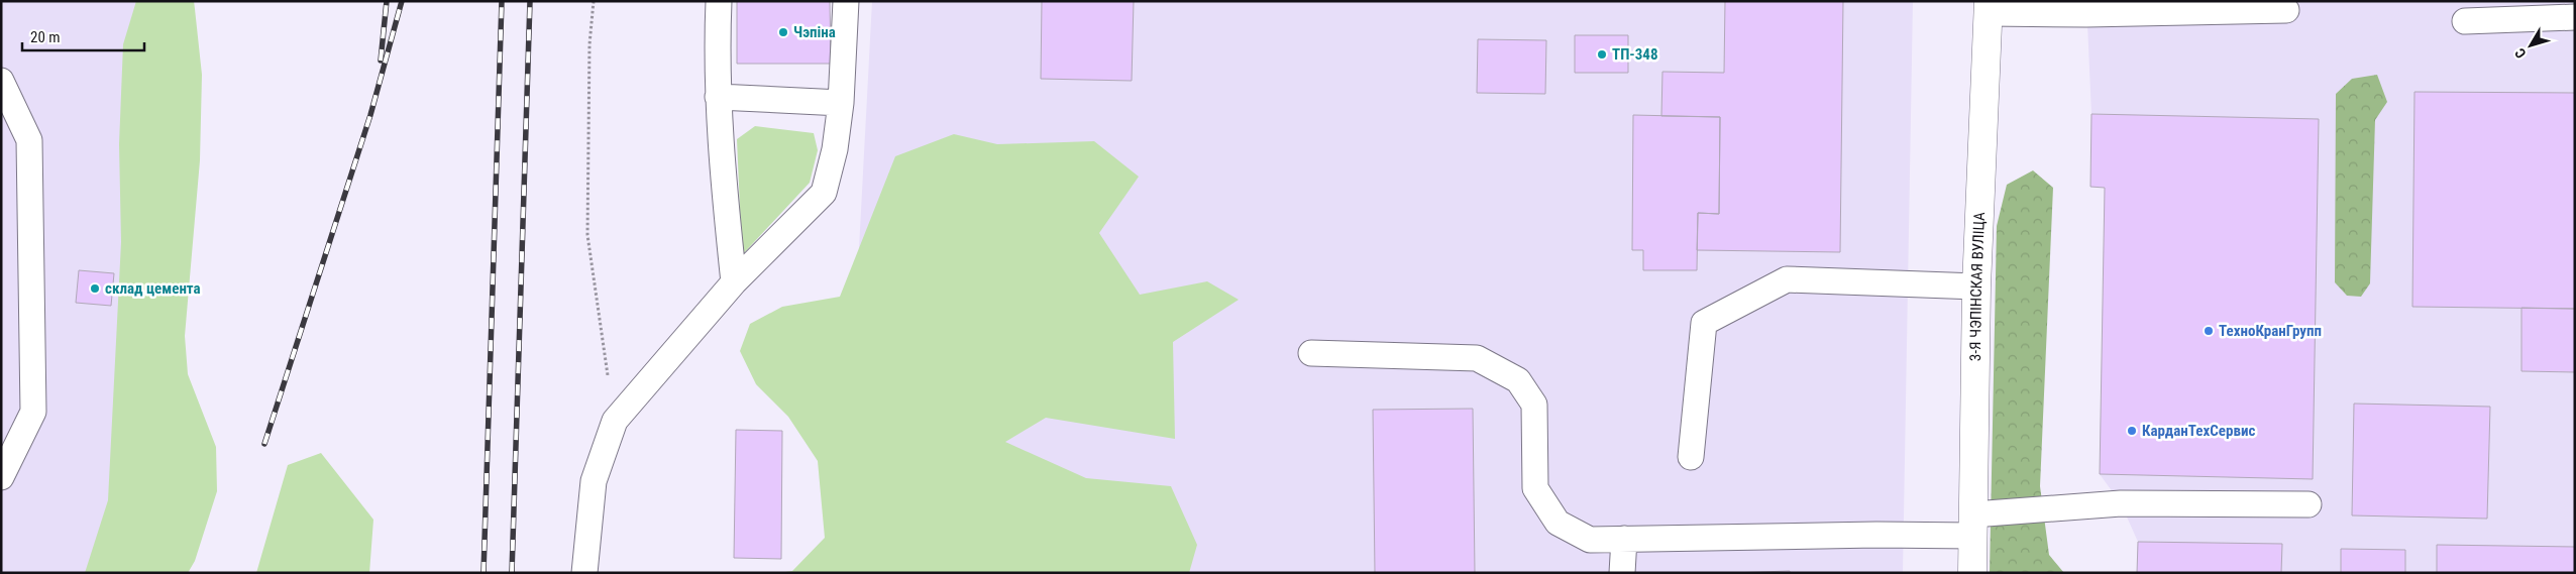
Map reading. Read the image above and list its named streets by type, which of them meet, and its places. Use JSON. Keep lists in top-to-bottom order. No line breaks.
{"streets":{"main road":["3-Я ЧЭПІНСКАЯ ВУЛІЦА"]},"places":["Чэпіна","ТП-348","склад цемента","ТехноКранГрупп","КарданТехСервис"],"scale_bar":"20 m","north":"bottom left"}
